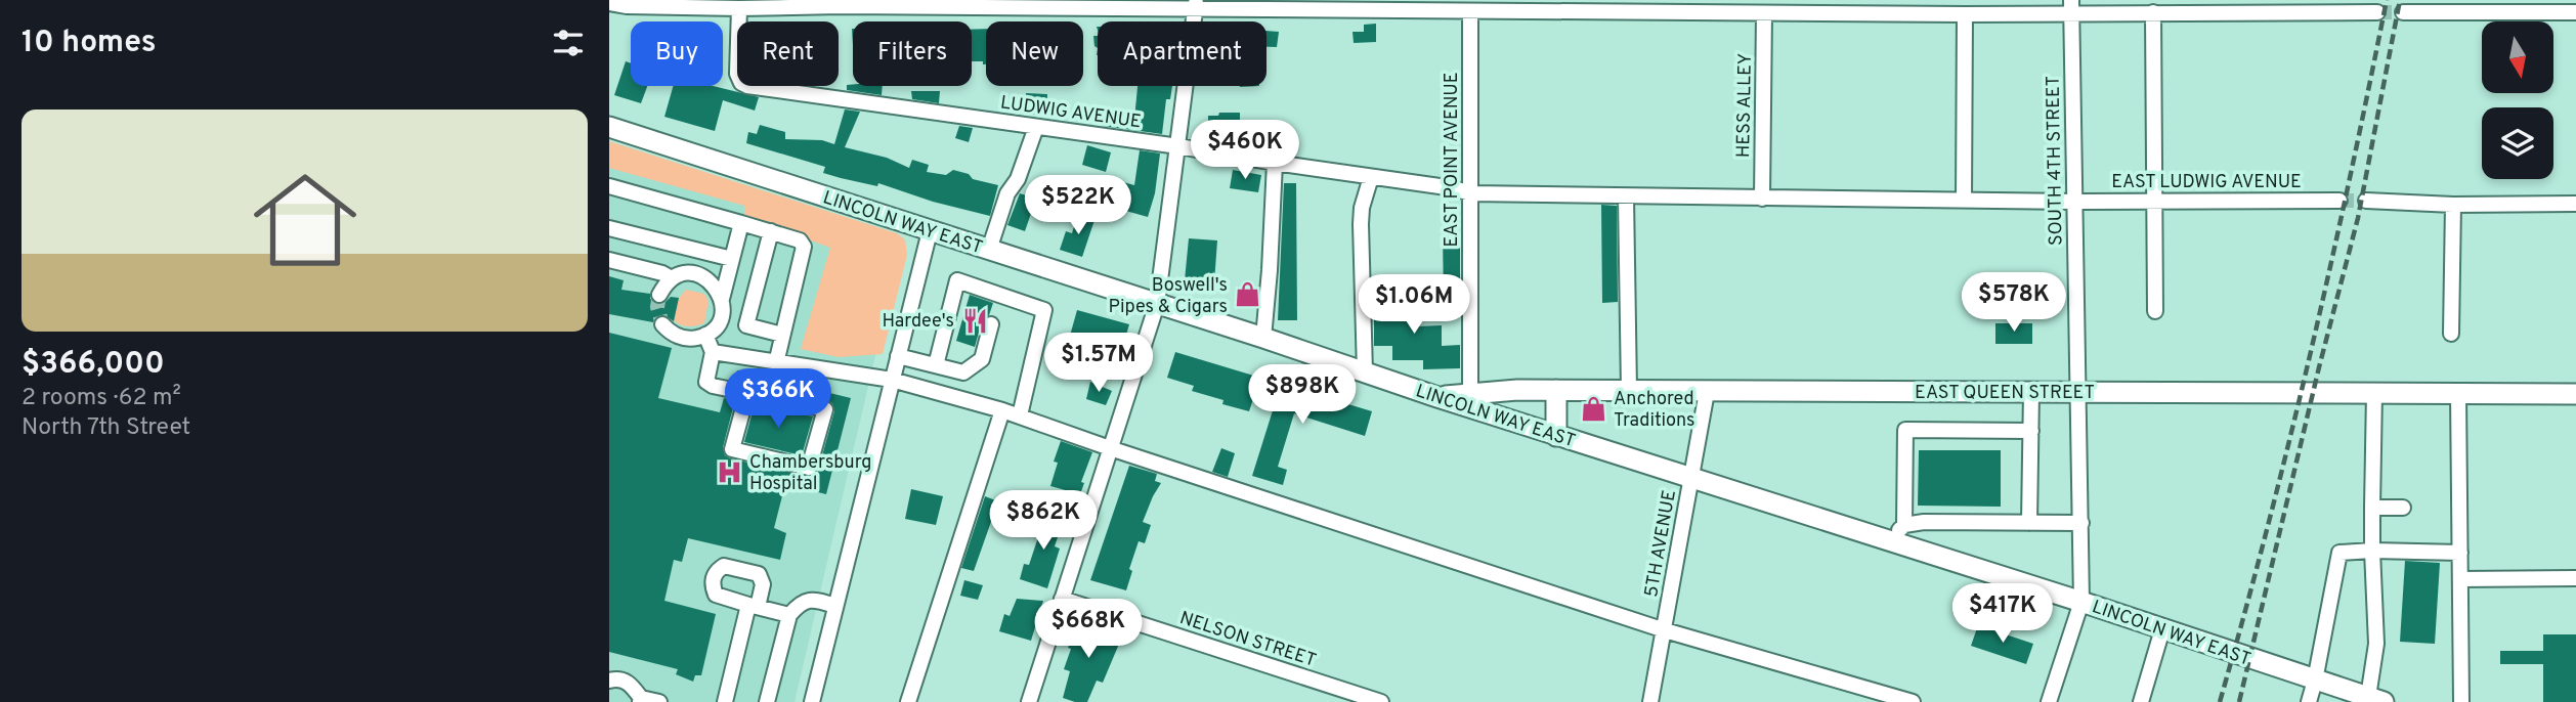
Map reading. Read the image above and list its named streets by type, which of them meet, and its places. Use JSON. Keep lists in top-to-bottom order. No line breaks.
{"streets":{"highway":["LINCOLN WAY EAST","EAST QUEEN STREET"],"street":["HESS ALLEY","LUDWIG AVENUE","EAST POINT AVENUE","SOUTH 4TH STREET","EAST LUDWIG AVENUE","5TH AVENUE","NELSON STREET"]},"crossings":[["LUDWIG AVENUE","EAST POINT AVENUE"],["EAST POINT AVENUE","EAST QUEEN STREET"],["SOUTH 4TH STREET","EAST LUDWIG AVENUE"],["SOUTH 4TH STREET","LINCOLN WAY EAST"],["SOUTH 4TH STREET","EAST QUEEN STREET"],["LINCOLN WAY EAST","EAST QUEEN STREET"],["LINCOLN WAY EAST","5TH AVENUE"],["EAST QUEEN STREET","5TH AVENUE"]],"places":{"shop":["Boswell's Pipes & Cigars","Anchored Traditions"],"restaurant":["Hardee's"],"hospital":["Chambersburg Hospital"]},"north":"bottom","page":{"heading":"10 homes","chip":["Buy","Rent","Filters","New","Apartment"],"list":[{"name":"$366,000","note":"2 rooms · 62 m² · North 7th Street"}],"price":["$460K","$522K","$578K","$1.06M","$1.57M","$898K","$366K","$862K","$417K","$668K"]}}
